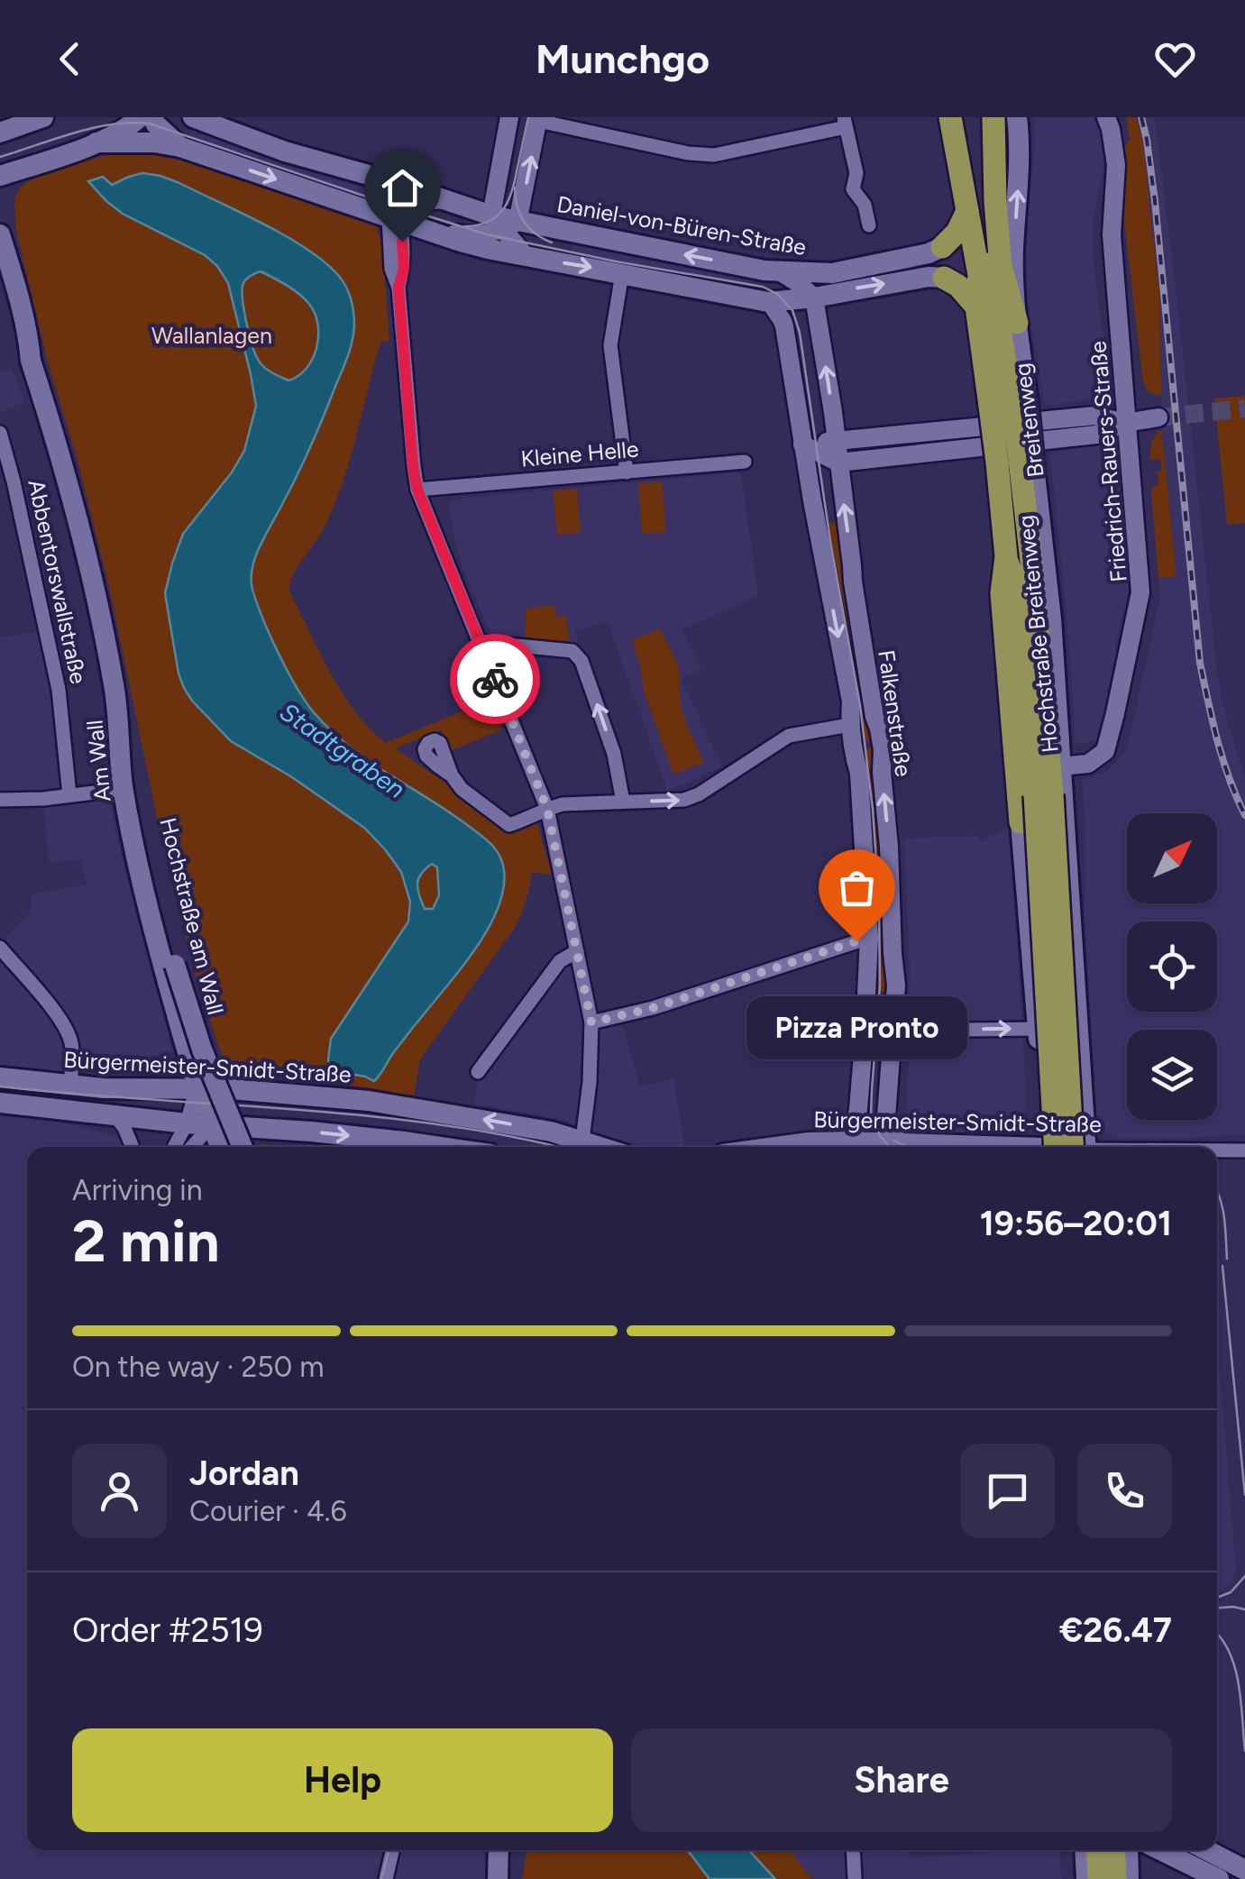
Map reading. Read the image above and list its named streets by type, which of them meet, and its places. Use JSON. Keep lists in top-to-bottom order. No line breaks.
{"streets":{"highway":["Breitenweg","Hochstraße Breitenweg"],"main road":["Daniel-von-Büren-Straße","Am Wall","Hochstraße am Wall","Bürgermeister-Smidt-Straße"],"street":["Kleine Helle","Friedrich-Rauers-Straße","Abbentorswallstraße","Falkenstraße"]},"crossings":[["Daniel-von-Büren-Straße","Falkenstraße"],["Breitenweg","Friedrich-Rauers-Straße"],["Breitenweg","Hochstraße Breitenweg"],["Falkenstraße","Bürgermeister-Smidt-Straße"],["Am Wall","Hochstraße am Wall"],["Am Wall","Bürgermeister-Smidt-Straße"]],"water":["Stadtgraben"],"parks":["Wallanlagen"],"places":["Pizza Pronto"],"north":"top right","page":{"header":"Munchgo","bubble":"Pizza Pronto","heading":["2 min","Arriving in","19:56–20:01"],"panel":["Jordan","Courier · 4.6","Order #2519","€26.47"],"bar":"On the way · 250 m","buttons":["Help","Share"]}}
